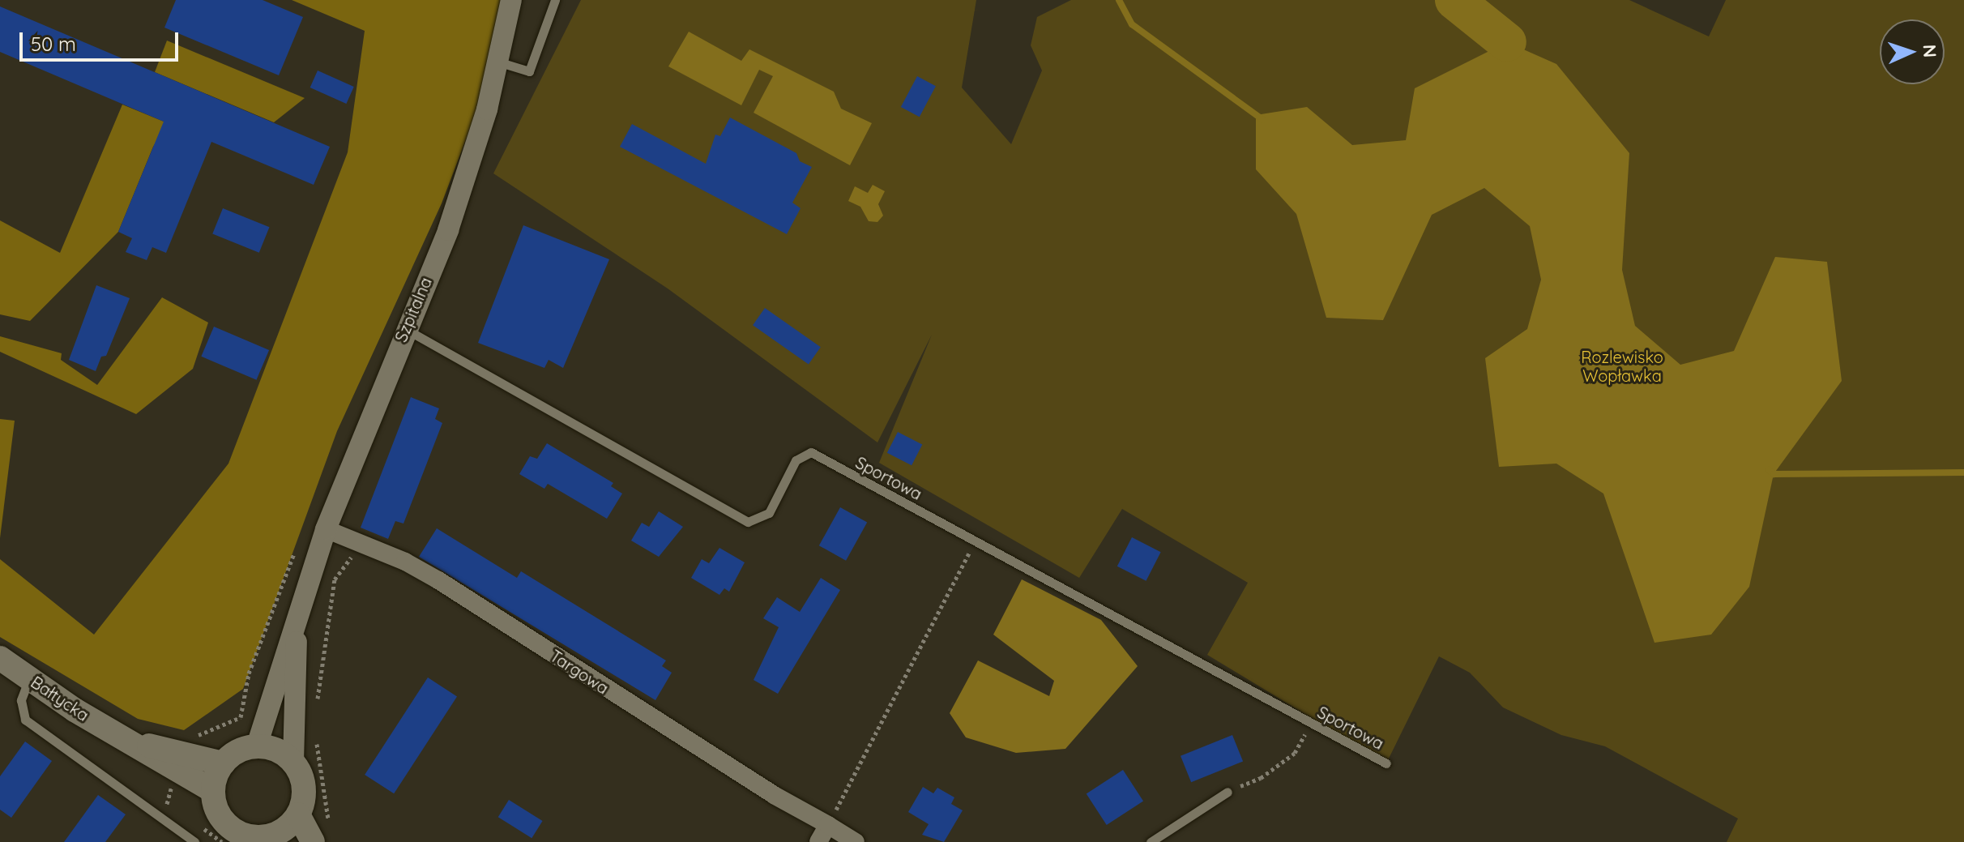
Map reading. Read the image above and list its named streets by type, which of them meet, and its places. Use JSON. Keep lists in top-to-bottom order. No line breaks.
{"streets":{"main road":["Bałtycka"],"street":["Szpitalna","Targowa"],"lane":["Sportowa"]},"crossings":[["Szpitalna","Sportowa"],["Szpitalna","Targowa"],["Szpitalna","Bałtycka"]],"parks":["Rozlewisko Wopławka"],"scale_bar":"50 m","north":"right"}
